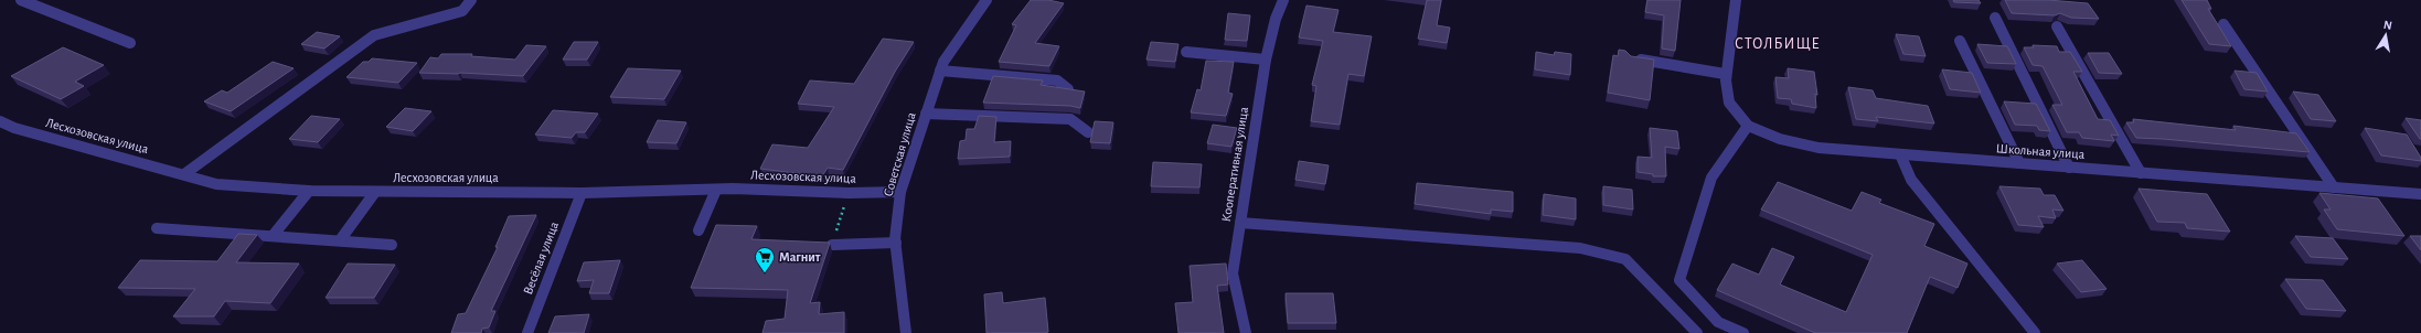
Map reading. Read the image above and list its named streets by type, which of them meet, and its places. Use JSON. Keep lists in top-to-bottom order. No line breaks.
{"streets":{"street":["Лесхозовская улица","Школьная улица","Советская улица","Кооперативная улица","Весёлая улица"]},"crossings":[["Лесхозовская улица","Советская улица"],["Лесхозовская улица","Весёлая улица"]],"districts":["СТОЛБИЩЕ"],"places":{"supermarket":["Магнит"]},"north":"top"}
